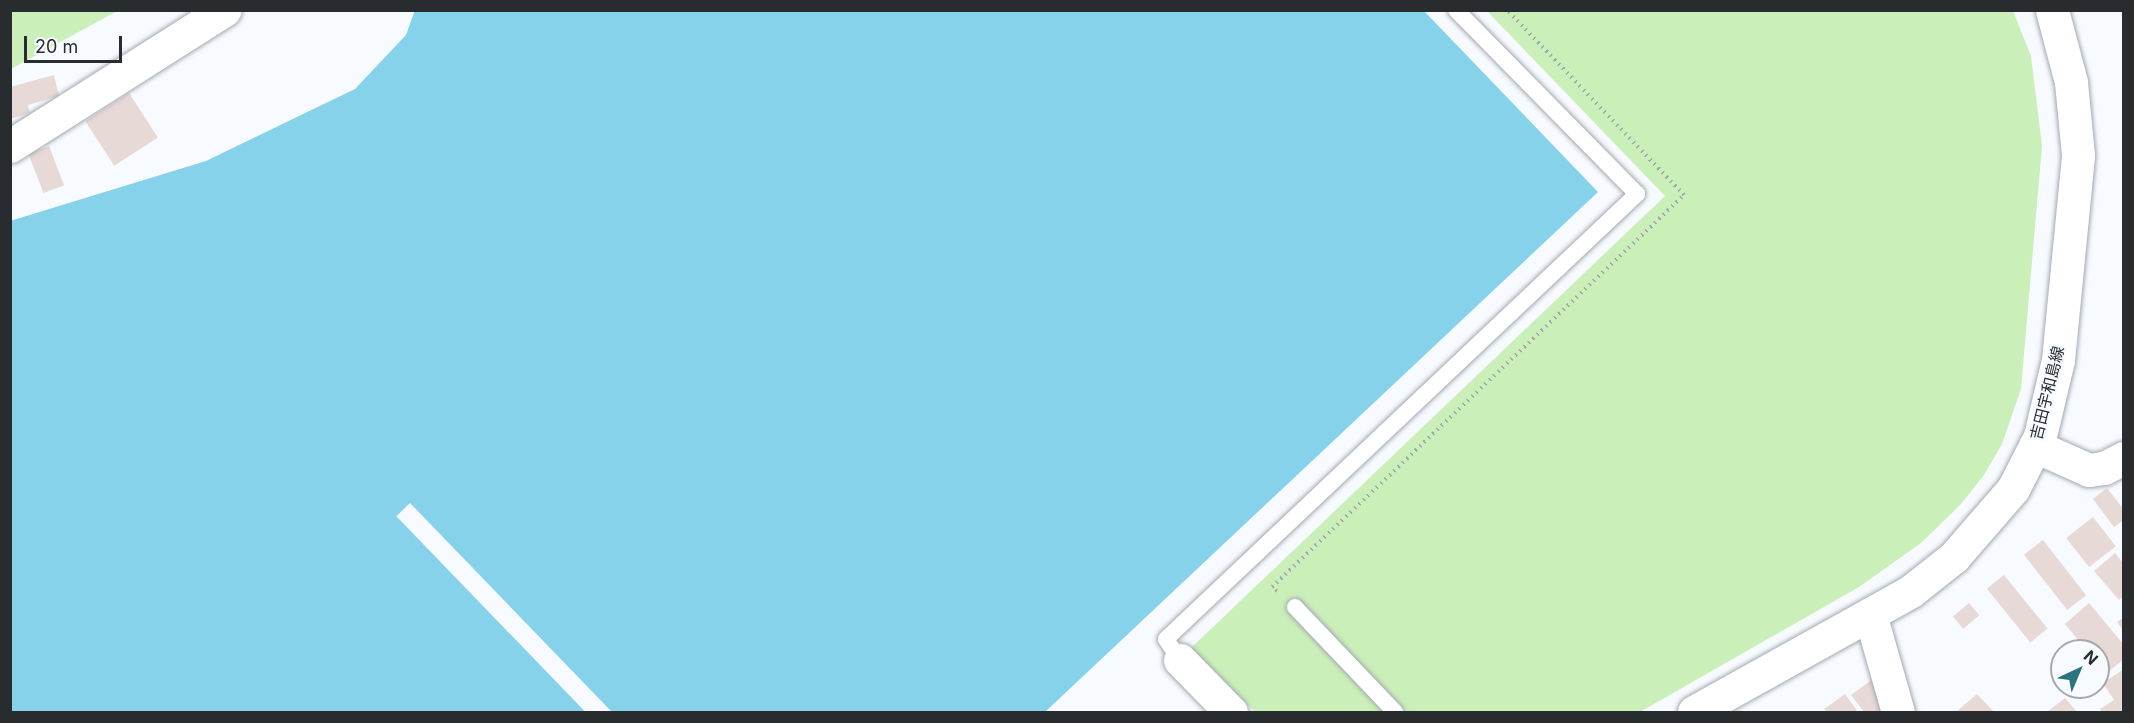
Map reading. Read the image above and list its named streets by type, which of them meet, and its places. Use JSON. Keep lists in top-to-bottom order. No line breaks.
{"streets":{"main road":["吉田宇和島線"]},"scale_bar":"20 m","north":"top right"}
